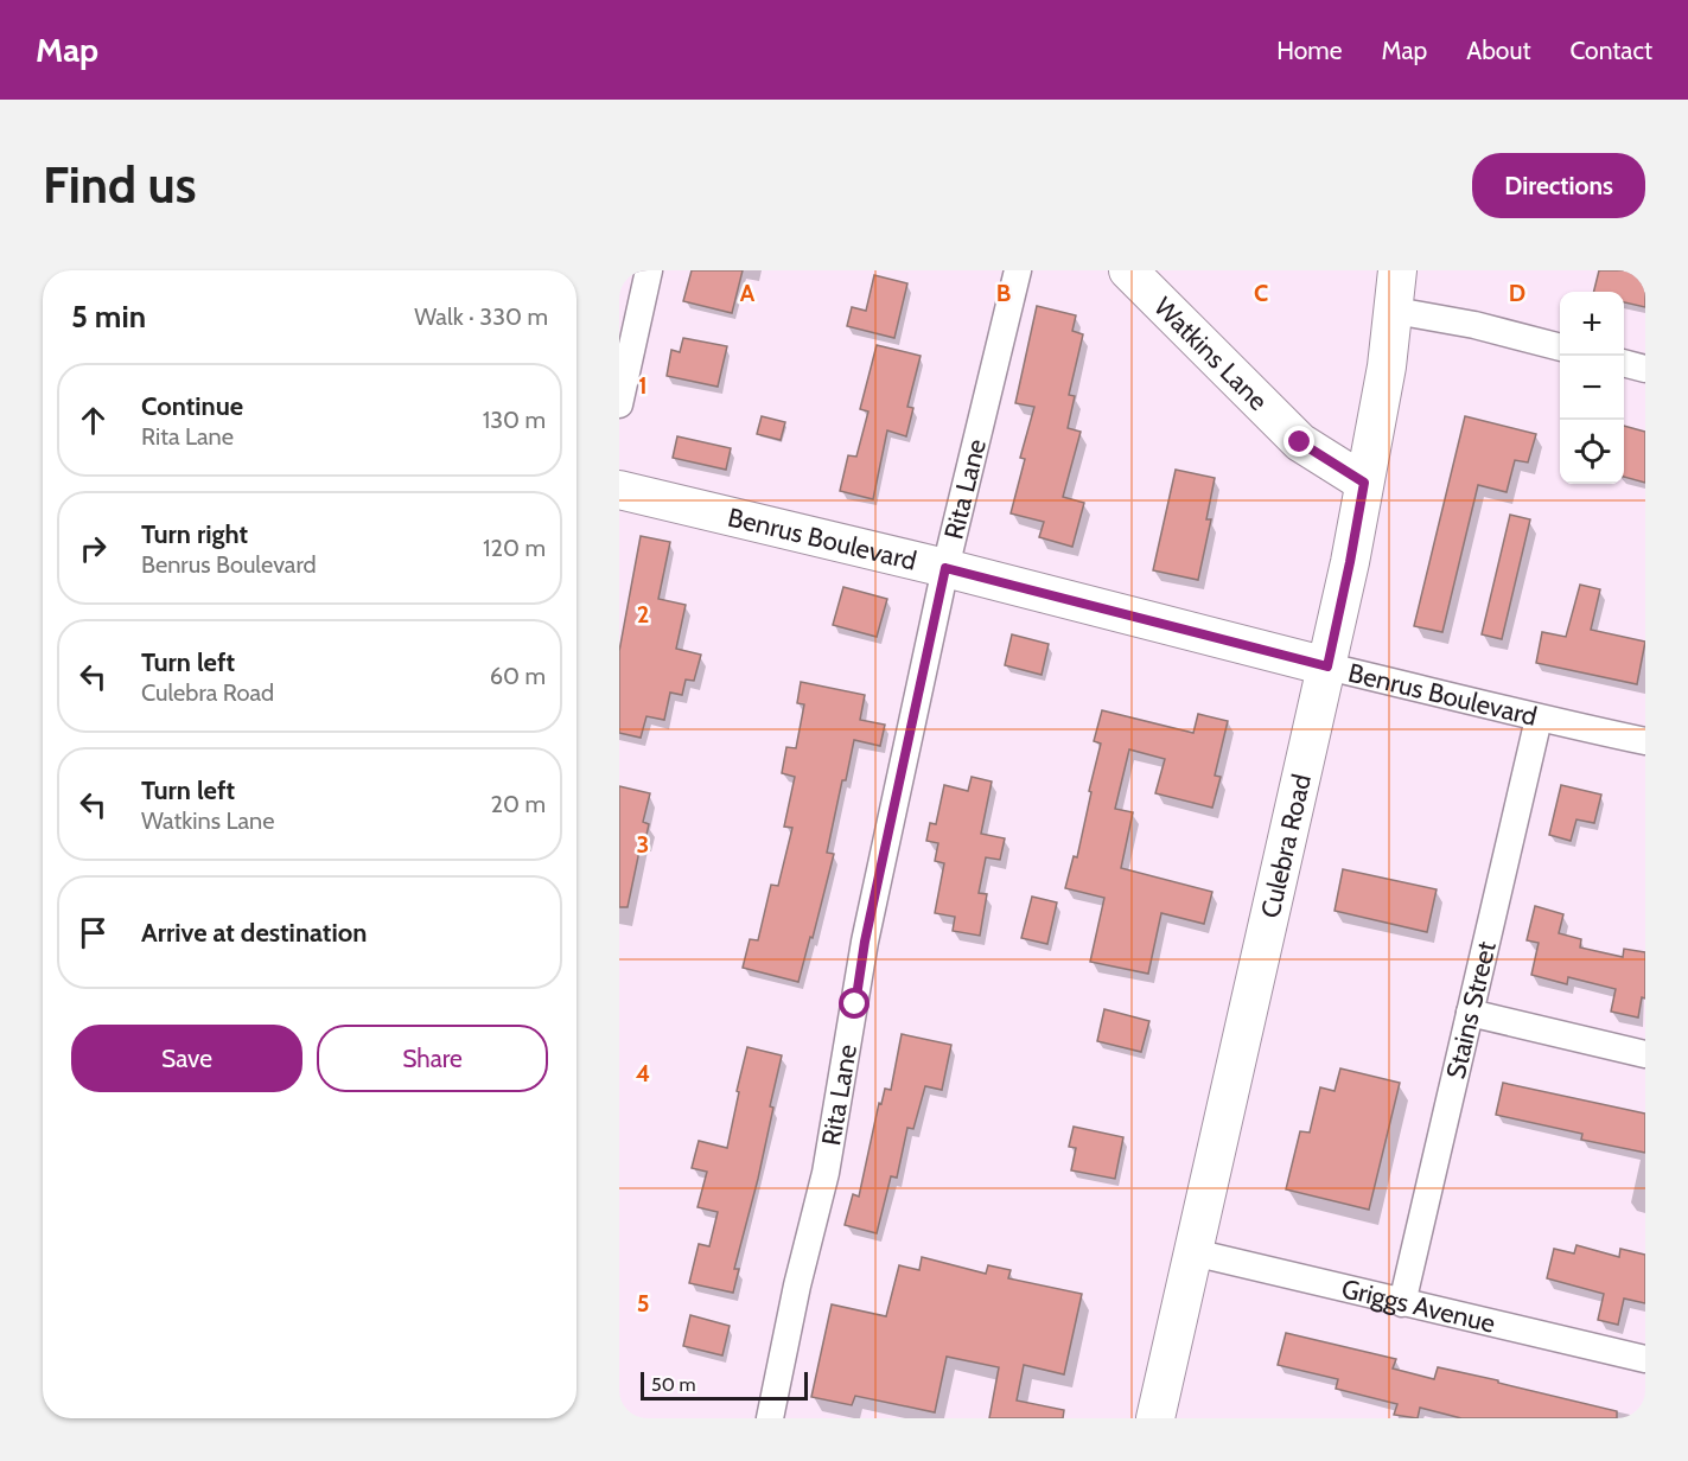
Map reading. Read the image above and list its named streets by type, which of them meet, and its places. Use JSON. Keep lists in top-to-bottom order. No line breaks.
{"streets":{"main road":["Watkins Lane","Benrus Boulevard","Culebra Road"],"street":["Rita Lane","Stains Street","Griggs Avenue"]},"crossings":[["Watkins Lane","Culebra Road"],["Rita Lane","Benrus Boulevard"],["Benrus Boulevard","Culebra Road"],["Benrus Boulevard","Stains Street"],["Culebra Road","Griggs Avenue"],["Stains Street","Griggs Avenue"]],"scale_bar":"50 m","page":{"header":"Map","nav":["Home","Map","About","Contact"],"buttons":["Directions",["Save","Share"]],"title":"Find us","heading":["5 min","Walk · 330 m"],"map_buttons":["+","−"],"list":[["Continue","Rita Lane","130 m"],["Turn right","Benrus Boulevard","120 m"],["Turn left","Culebra Road","60 m"],["Turn left","Watkins Lane","20 m"],"Arrive at destination"],"scale":"50 m"},"grid":{"columns":["A","B","C","D"],"rows":["1","2","3","4","5"]}}
